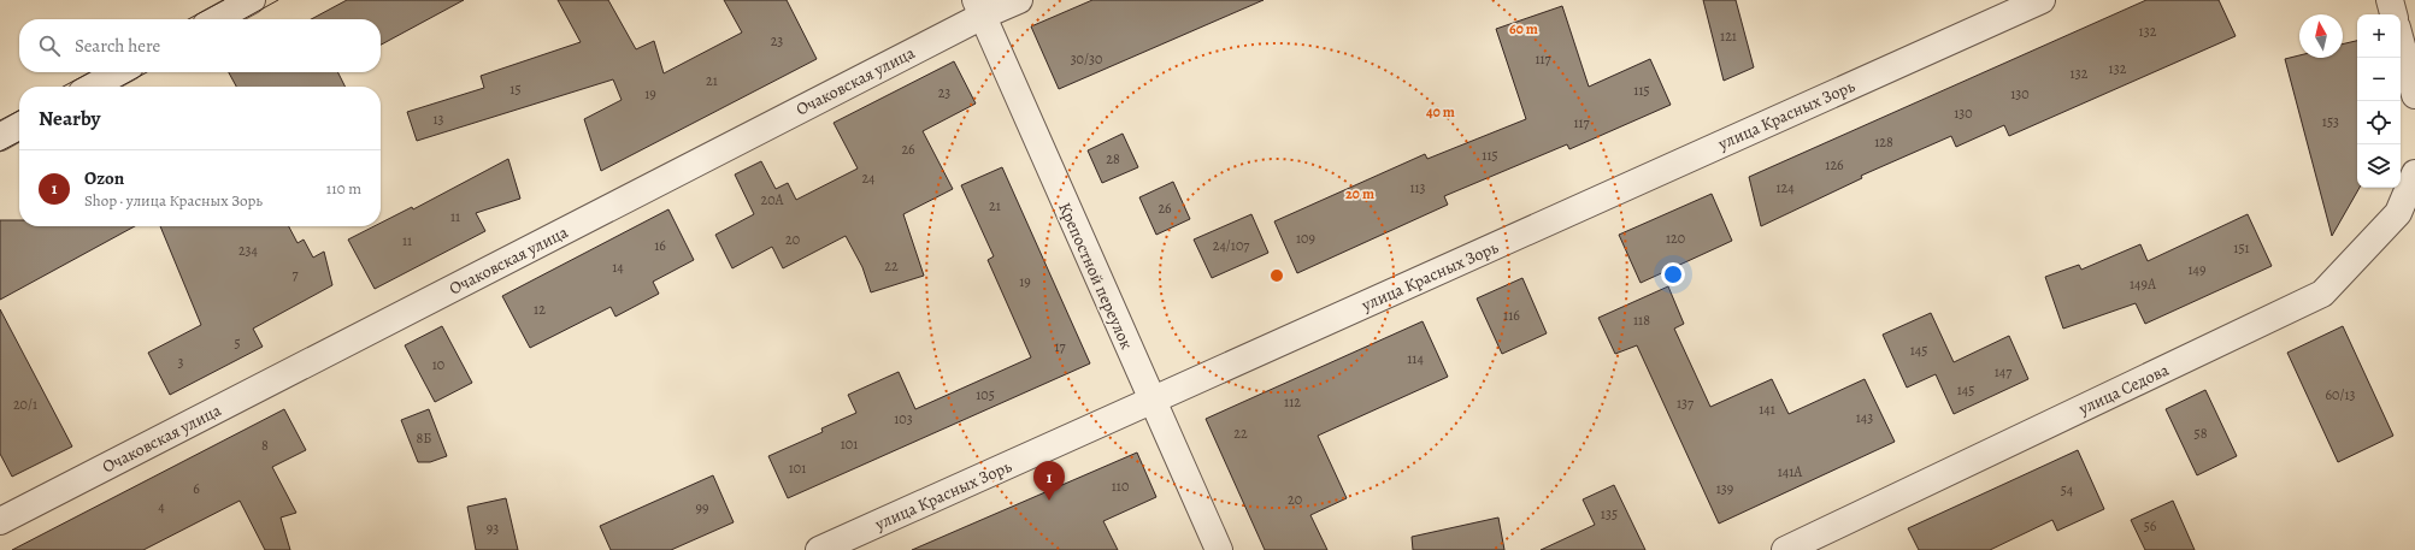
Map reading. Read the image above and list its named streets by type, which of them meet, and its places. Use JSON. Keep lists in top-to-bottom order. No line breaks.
{"streets":{"street":["Очаковская улица","улица Красных Зорь","Крепостной переулок","улица Седова"]},"crossings":[["Очаковская улица","Крепостной переулок"],["улица Красных Зорь","Крепостной переулок"]],"house_numbers":["132","121","23","30/30","117","132","132","21","15","115","23","19","130","130","13","153","117","128","26","115","28","126","24","113","124","20А","21","26","11","109","120","20","11","16","24/107","151","234","22","14","149","7","19","149А","12","116","118","5","17","145","114","3","10","147","145","105","60/13","112","137","20/1","141","143","103","22","58","8Б","101","8","101","141А","110","6","139","54","20","4","99","135","56","93"],"north":"top","page":{"map_buttons":["+","−"],"search":"Search here","heading":"Nearby","list":[{"mark":"1","name":"Ozon","note":"Shop · улица Красных Зорь","value":"110 m"}],"pins":"1"},"rings":["60 m","40 m","20 m"]}
